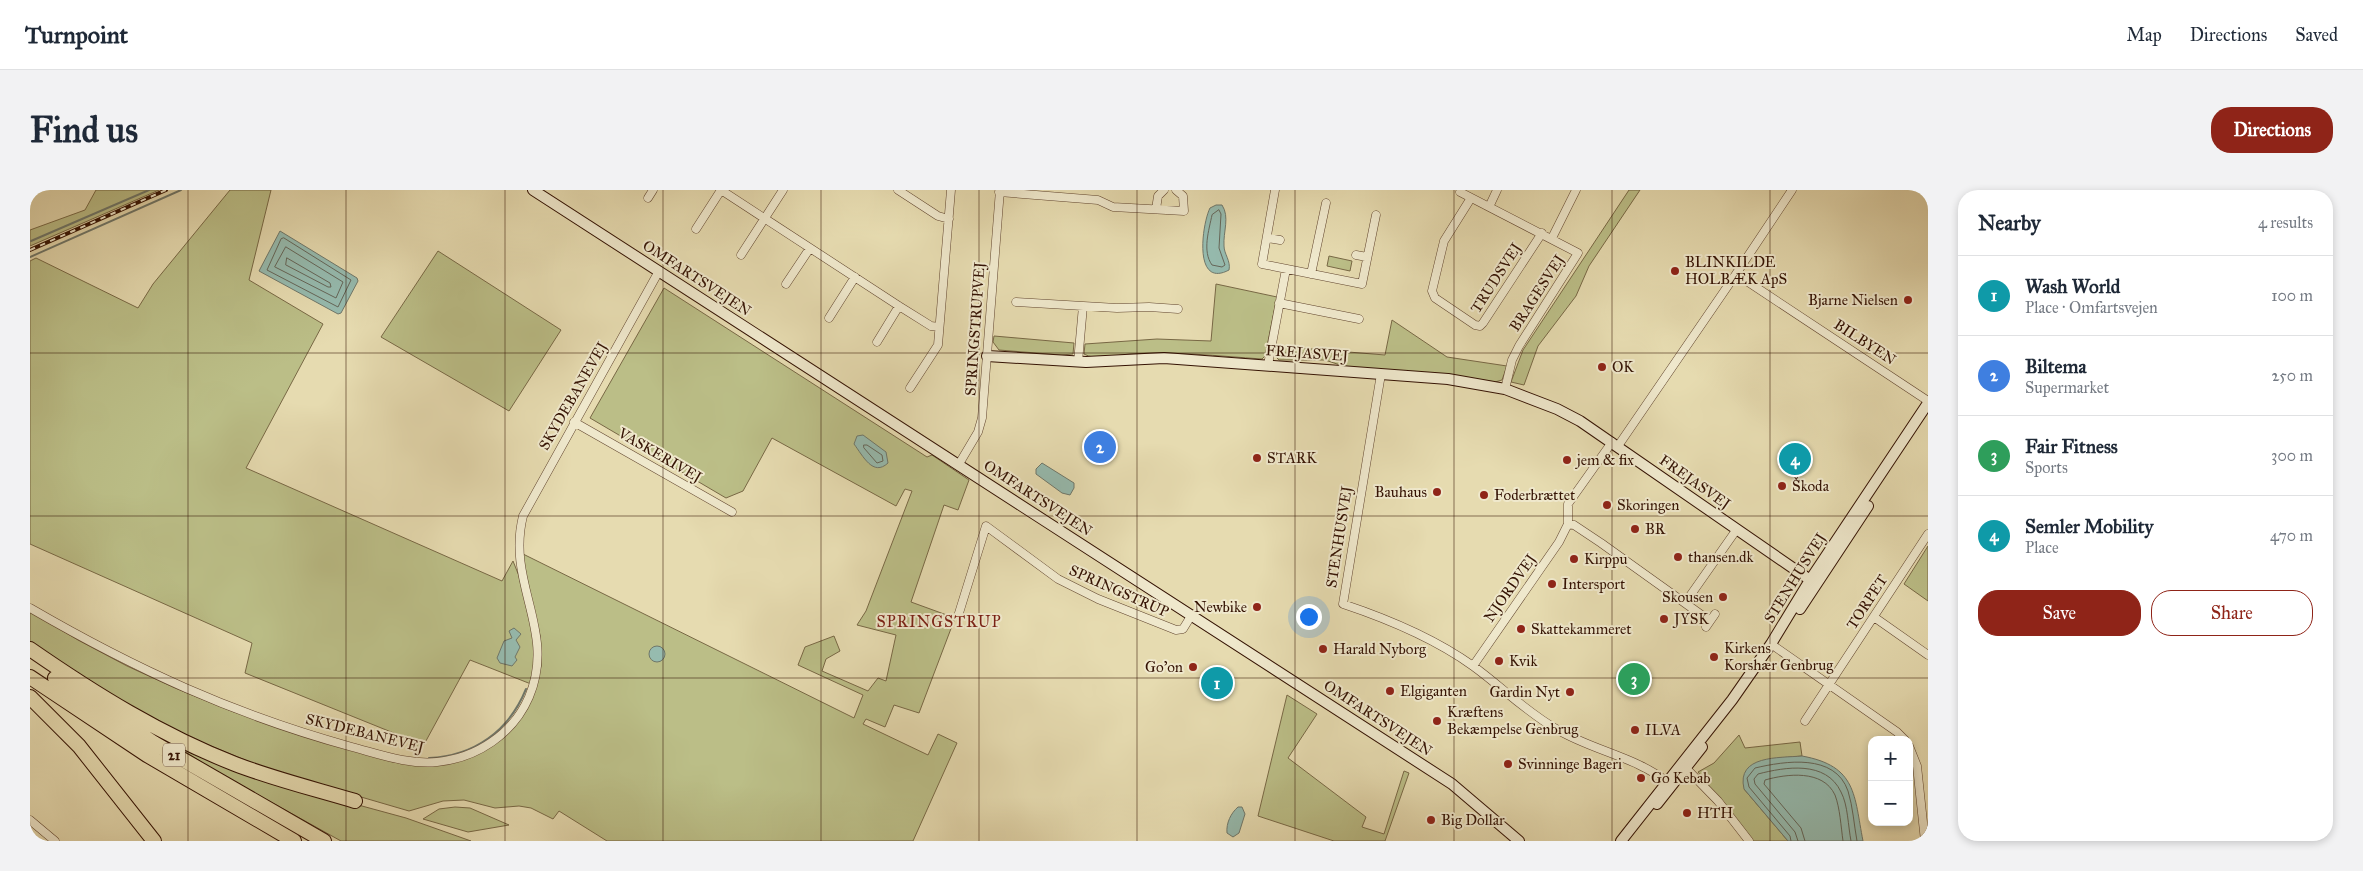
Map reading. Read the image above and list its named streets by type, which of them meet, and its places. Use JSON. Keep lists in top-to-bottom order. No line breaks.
{"streets":{"highway":["21"],"street":["OMFARTSVEJEN","TRUDSVEJ","BRAGESVEJ","SPRINGSTRUPVEJ","BILBYEN","FREJASVEJ","SKYDEBANEVEJ","VASKERIVEJ","STENHUSVEJ","NJORDVEJ","SPRINGSTRUP","TORPET"]},"crossings":[["OMFARTSVEJEN","SPRINGSTRUPVEJ"],["OMFARTSVEJEN","SKYDEBANEVEJ"],["OMFARTSVEJEN","SPRINGSTRUP"],["TRUDSVEJ","BRAGESVEJ"],["BRAGESVEJ","FREJASVEJ"],["SPRINGSTRUPVEJ","FREJASVEJ"],["BILBYEN","STENHUSVEJ"],["FREJASVEJ","STENHUSVEJ"],["SKYDEBANEVEJ","VASKERIVEJ"],["STENHUSVEJ","NJORDVEJ"]],"districts":["SPRINGSTRUP"],"places":["BLINKILDE HOLBÆK ApS","Bjarne Nielsen","OK","STARK","jem & fix","Škoda","Bauhaus","Foderbrættet","Skoringen","BR","thansen.dk","Kirppu","Intersport","Skousen","Newbike","JYSK","Skattekammeret","Harald Nyborg","Kirkens Korshær Genbrug","Kvik","Go'on","Elgiganten","Gardin Nyt","Kræftens Bekæmpelse Genbrug","ILVA","Svinninge Bageri","Go Kebab","HTH","Big Dollar"],"page":{"header":"Turnpoint","nav":["Map","Directions","Saved"],"buttons":["Directions",["Save","Share"]],"title":"Find us","heading":["Nearby","4 results"],"list":[{"mark":"1","name":"Wash World","note":"Place · Omfartsvejen","value":"100 m"},{"mark":"2","name":"Biltema","note":"Supermarket","value":"250 m"},{"mark":"3","name":"Fair Fitness","note":"Sports","value":"300 m"},{"mark":"4","name":"Semler Mobility","note":"Place","value":"470 m"}],"pins":["2","4","3","1"],"map_buttons":["+","−"]}}
